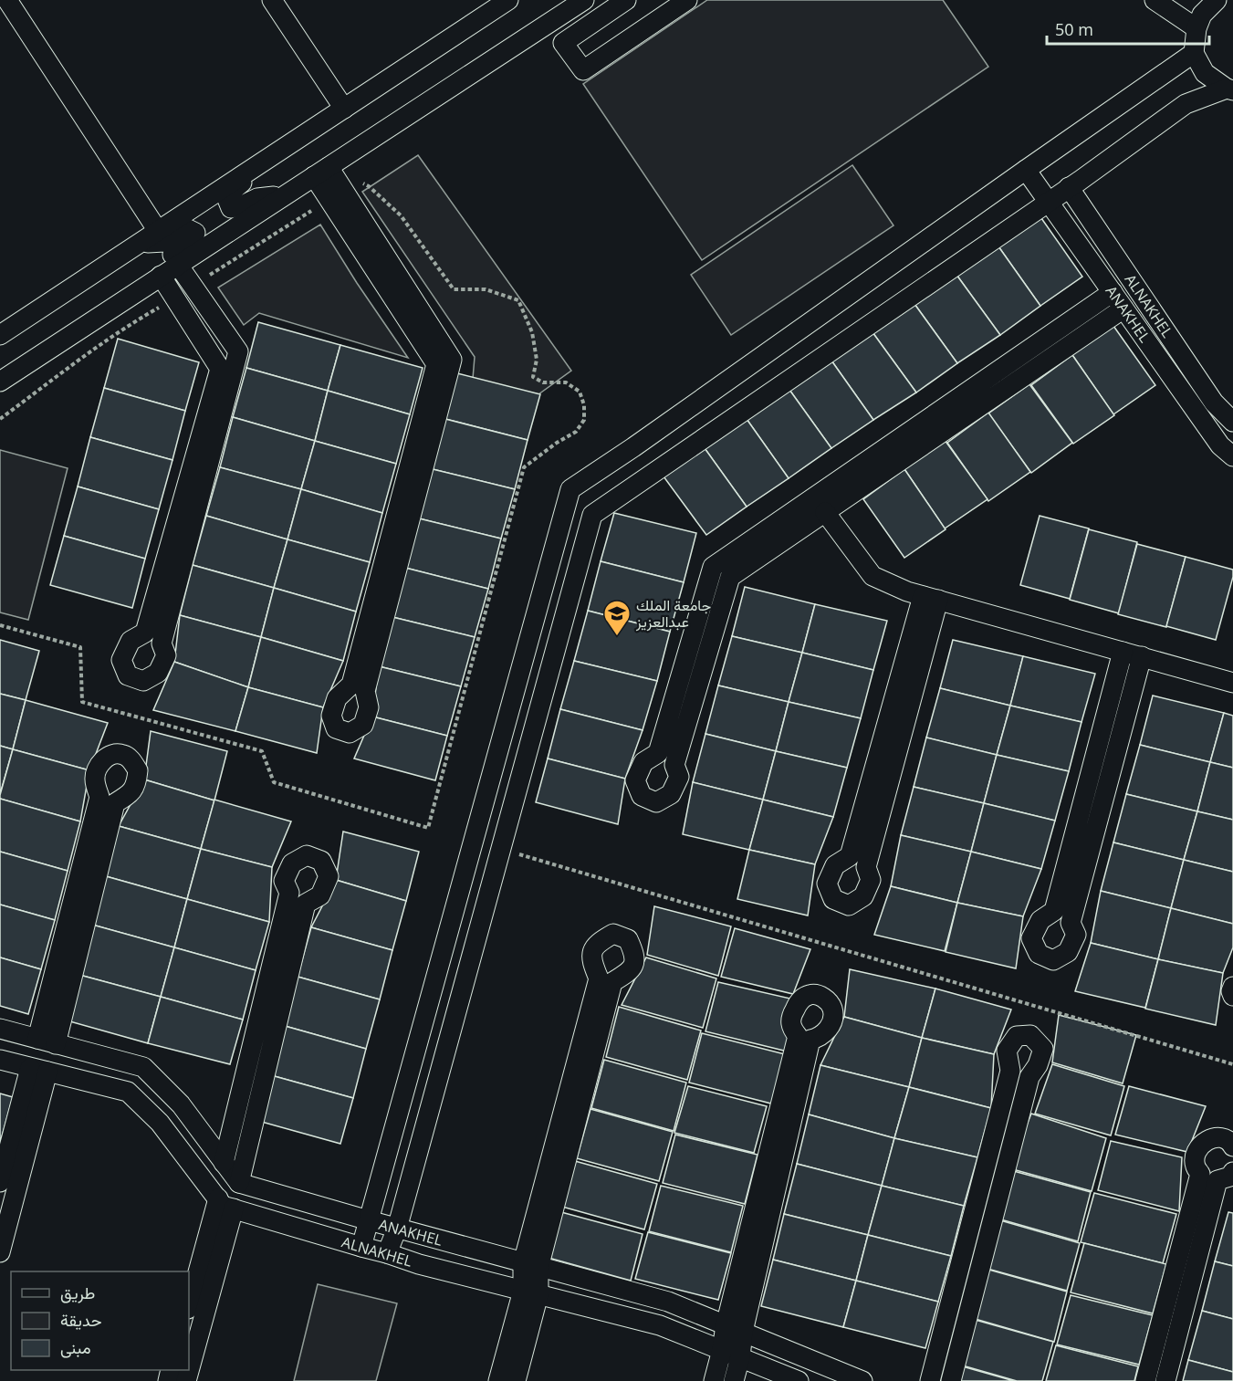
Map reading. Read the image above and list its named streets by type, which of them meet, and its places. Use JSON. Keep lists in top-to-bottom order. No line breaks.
{"streets":{"street":["ALNAKHEL","ANAKHEL"]},"places":{"school or university":["جامعة الملك عبدالعزيز"]},"legend":["طريق","حديقة","مبنى"],"scale_bar":"50 m"}
